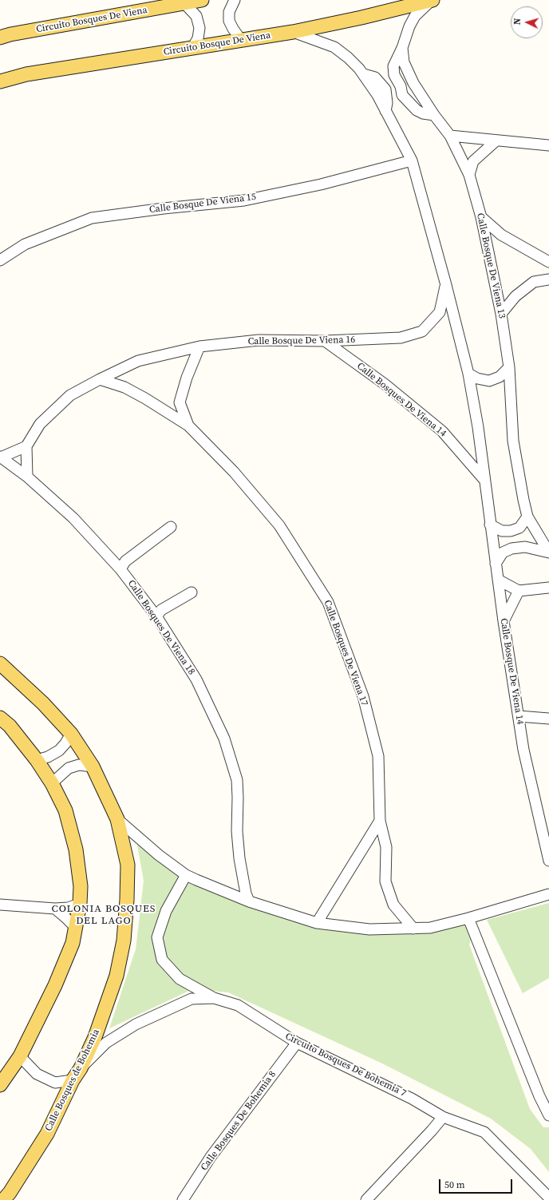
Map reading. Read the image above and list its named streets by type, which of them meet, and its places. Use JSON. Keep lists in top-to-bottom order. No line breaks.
{"streets":{"main road":["Circuito Bosques De Viena","Circuito Bosque De Viena","Calle Bosques de Bohemia"],"street":["Calle Bosque De Viena 15","Calle Bosque De Viena 13","Calle Bosque De Viena 16","Calle Bosques De Viena 14","Calle Bosques De Viena 18","Calle Bosques De Viena 17","Calle Bosque De Viena 14","Circuito Bosques De Bohemia 7","Calle Bosques De Bohemia 8"]},"crossings":[["Circuito Bosque De Viena","Calle Bosque De Viena 13"],["Calle Bosque De Viena 16","Calle Bosques De Viena 14"],["Calle Bosque De Viena 16","Calle Bosques De Viena 17"],["Calle Bosques De Viena 14","Calle Bosque De Viena 14"],["Circuito Bosques De Bohemia 7","Calle Bosques de Bohemia"],["Circuito Bosques De Bohemia 7","Calle Bosques De Bohemia 8"]],"districts":["COLONIA BOSQUES DEL LAGO"],"scale_bar":"50 m","north":"left"}
